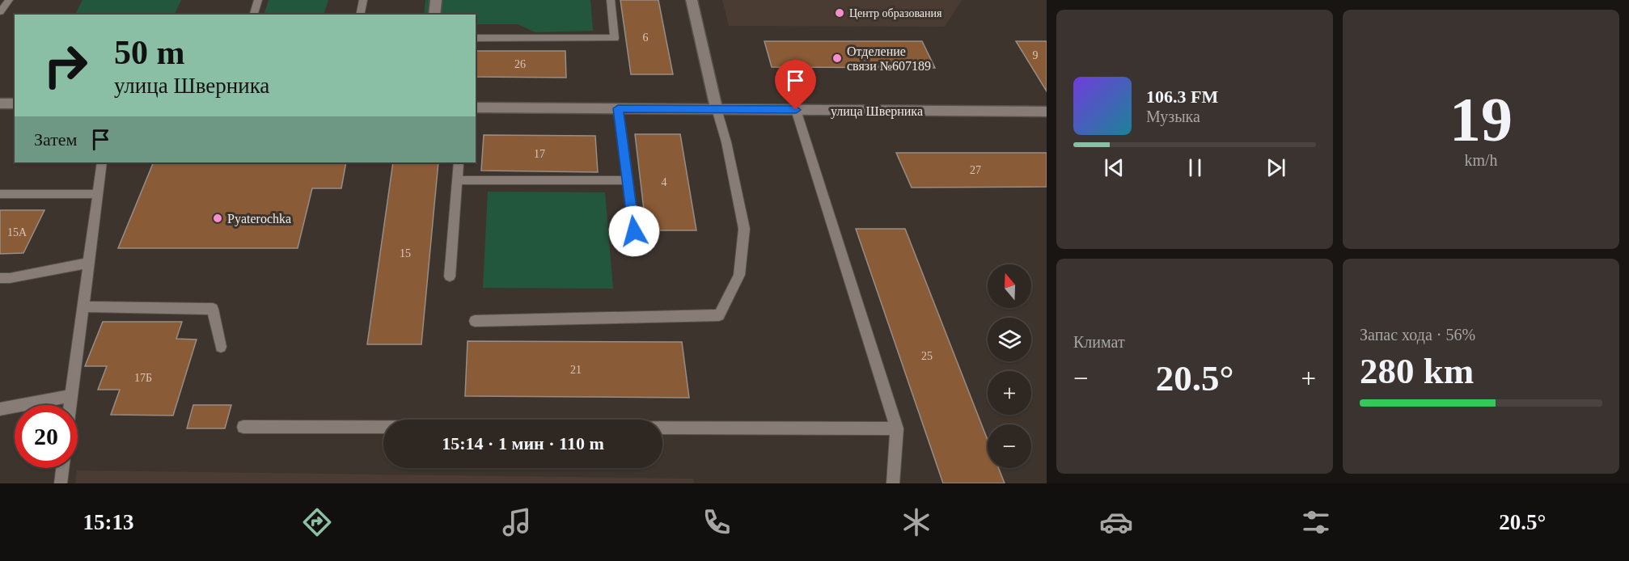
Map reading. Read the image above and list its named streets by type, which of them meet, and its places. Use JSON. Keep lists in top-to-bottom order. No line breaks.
{"streets":{"street":["улица Шверника"]},"places":["Центр образования","Отделение связи №607189","Pyaterochka"],"house_numbers":["6","9","26","17","27","4","15А","15","25","21","17Б"],"north":"top","page":{"tile":[["19","km/h"],"Климат",["Запас хода · 56%","280 km"]],"turn":["50 m","улица Шверника"],"song":["106.3 FM","Музыка"],"then":"Затем","map_buttons":["+","−"],"heat":["−","20.5°","+"],"limit":"20","trip":"15:14 · 1 мин · 110 m","tabs":["15:13","20.5°"]}}
